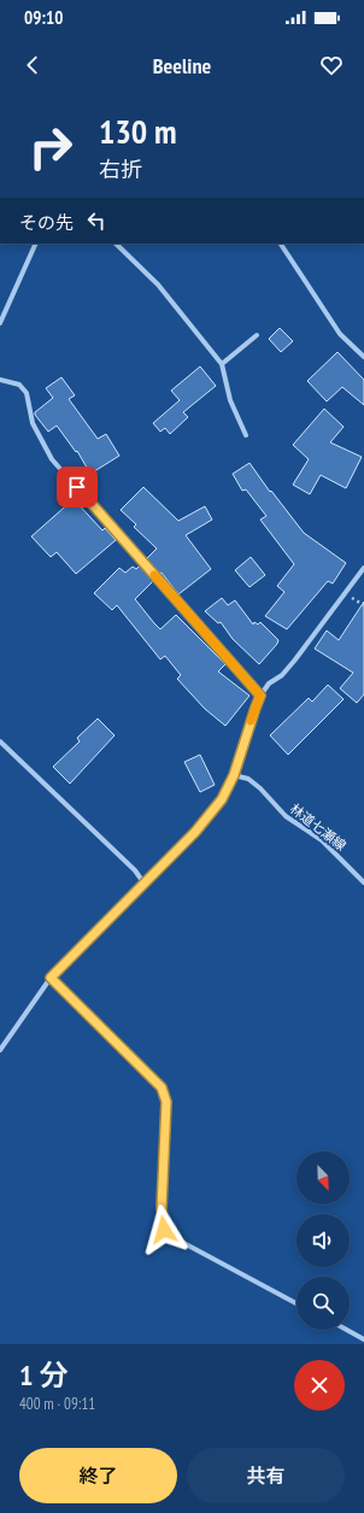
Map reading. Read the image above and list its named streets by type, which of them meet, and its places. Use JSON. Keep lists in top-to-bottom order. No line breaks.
{"streets":{"street":["林道七瀬線"]},"north":"bottom right","page":{"status":"09:10","header":"Beeline","turn":["130 m","右折"],"then":"その先","heading":["1 分","400 m · 09:11"],"buttons":["終了","共有"]}}
